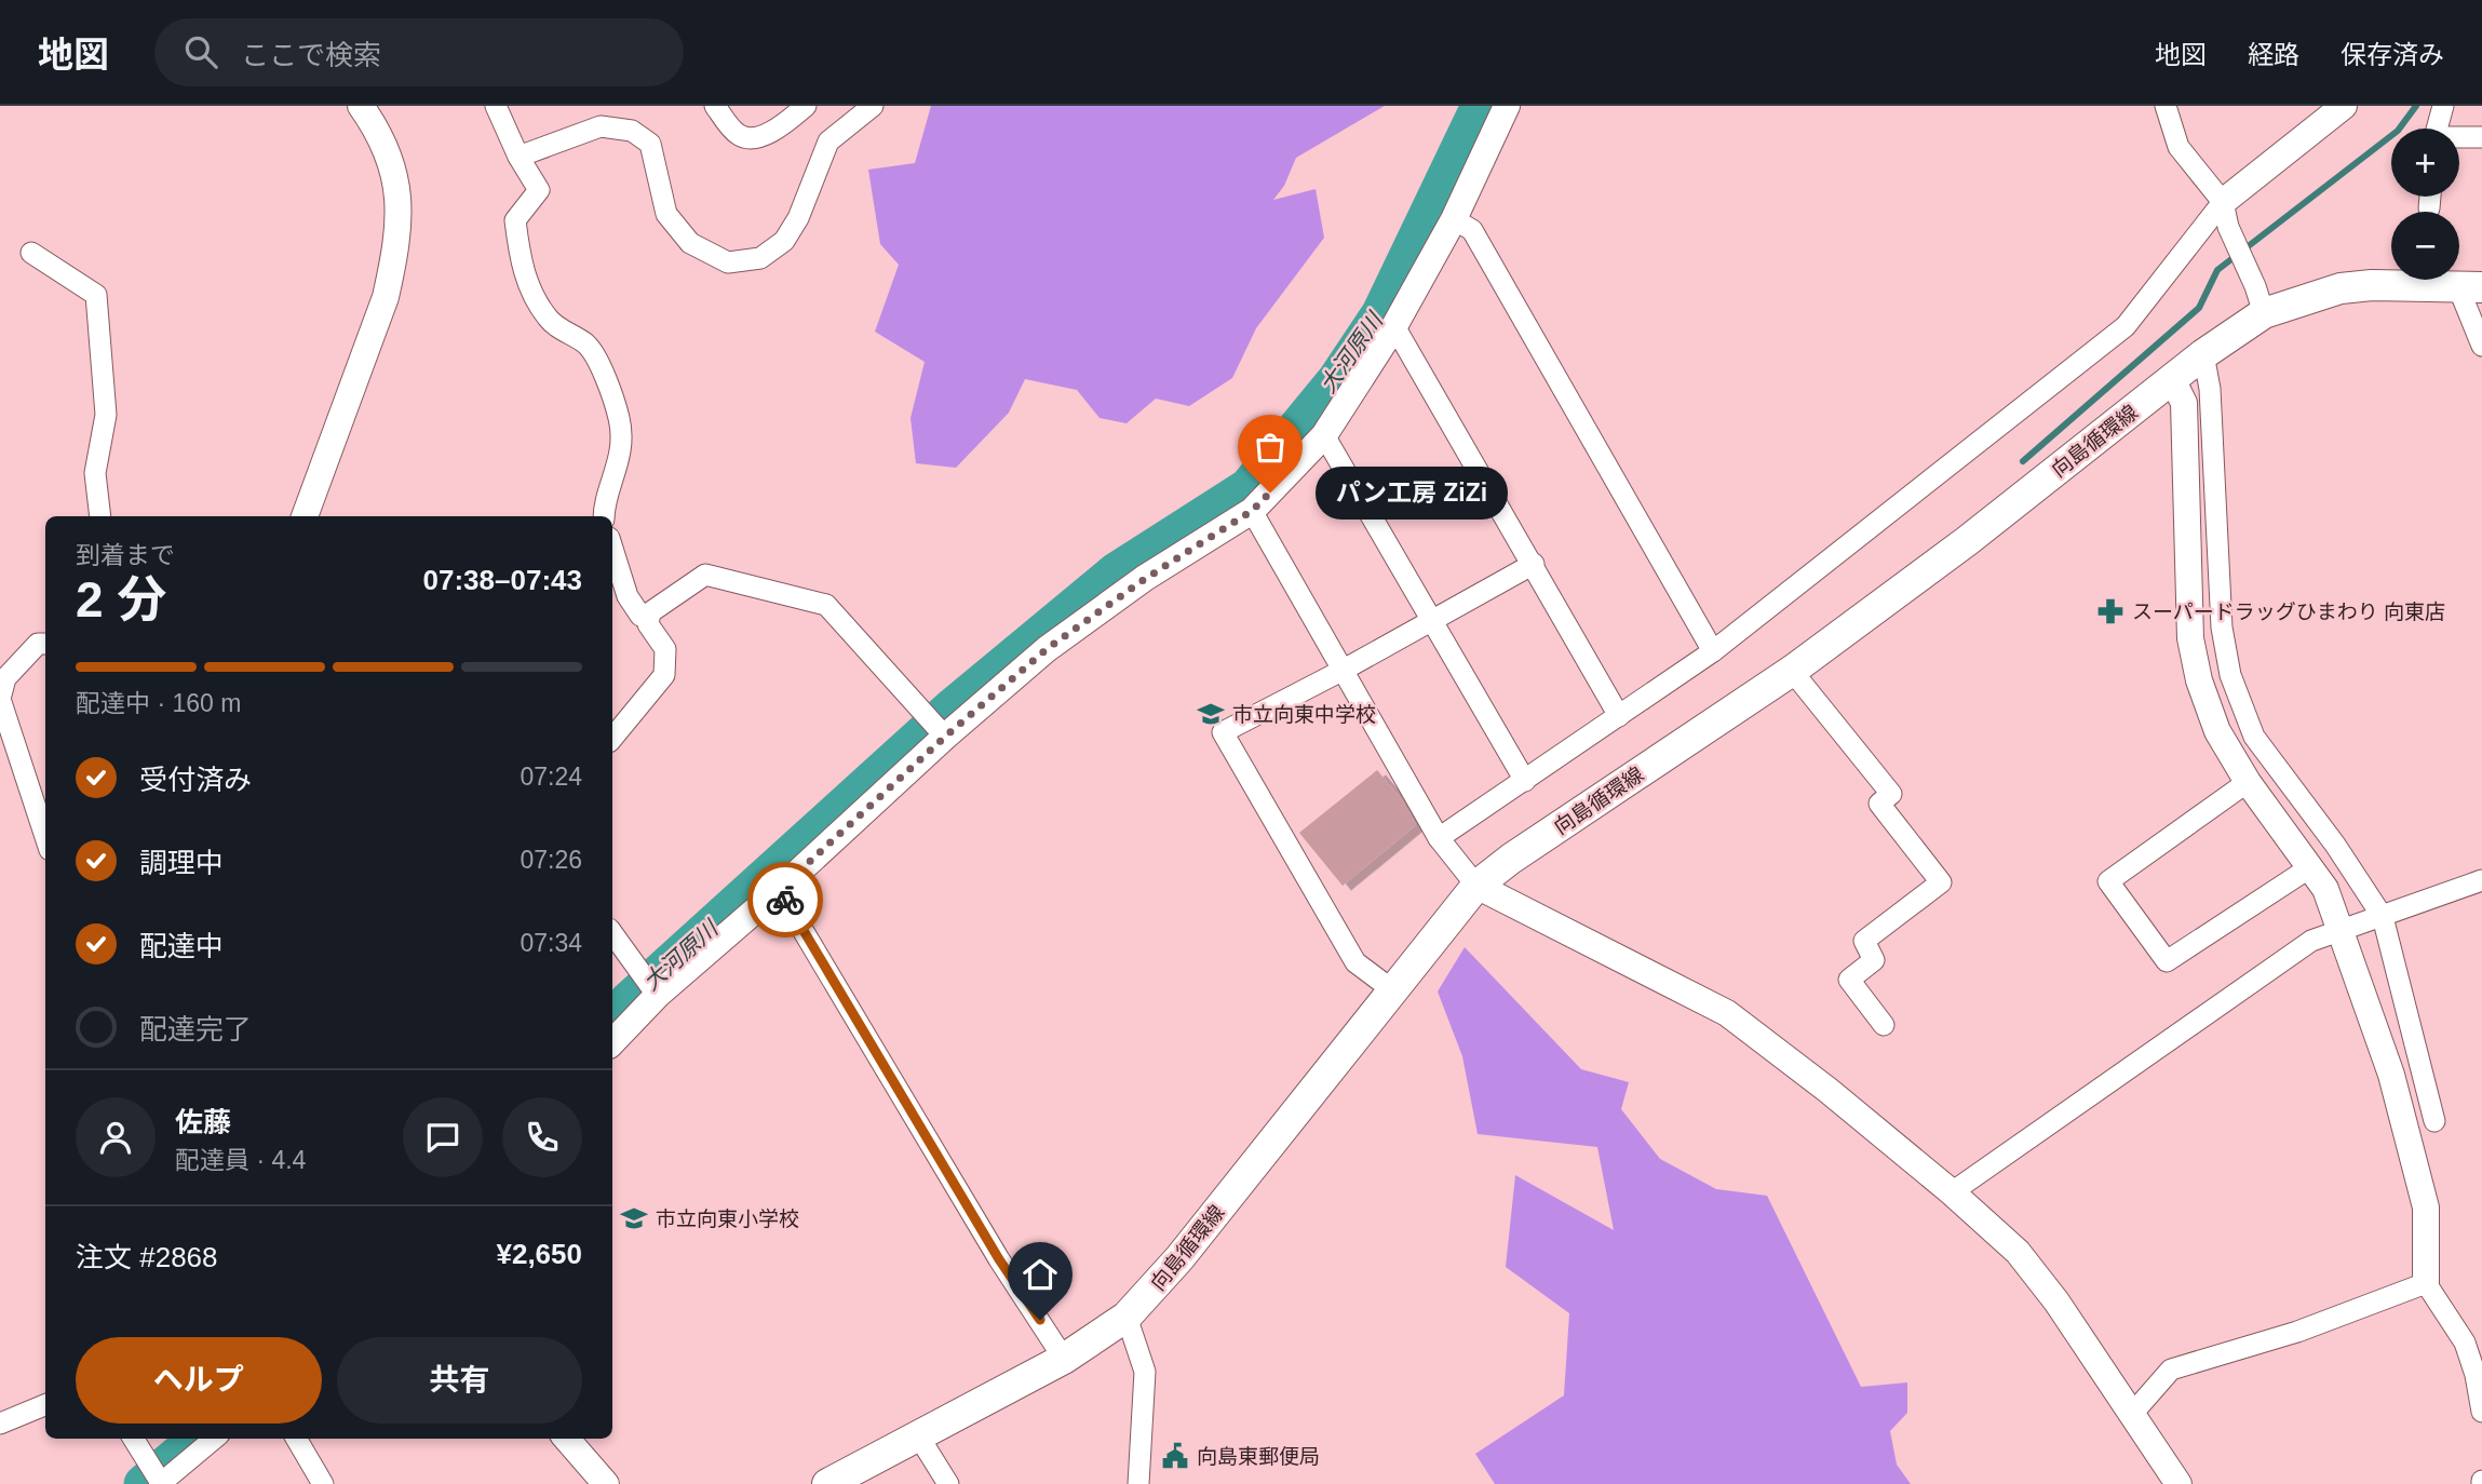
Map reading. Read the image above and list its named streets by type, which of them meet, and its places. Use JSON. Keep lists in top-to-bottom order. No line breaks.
{"streets":{"main road":["向島循環線"]},"water":["大河原川"],"places":{"other":["パン工房 ZiZi"],"pharmacy":["スーパードラッグひまわり 向東店"],"school or university":["市立向東中学校","市立向東小学校"],"public building":["向島東郵便局"]},"page":{"header":"地図","search":"ここで検索","nav":["地図","経路","保存済み"],"map_buttons":["+","−"],"bubble":"パン工房 ZiZi","heading":["2 分","到着まで","07:38–07:43"],"panel":["佐藤","配達員 · 4.4","注文 #2868","¥2,650"],"bar":"配達中 · 160 m","list":[["受付済み","07:24"],["調理中","07:26"],["配達中","07:34"],"配達完了"],"buttons":["ヘルプ","共有"]}}
